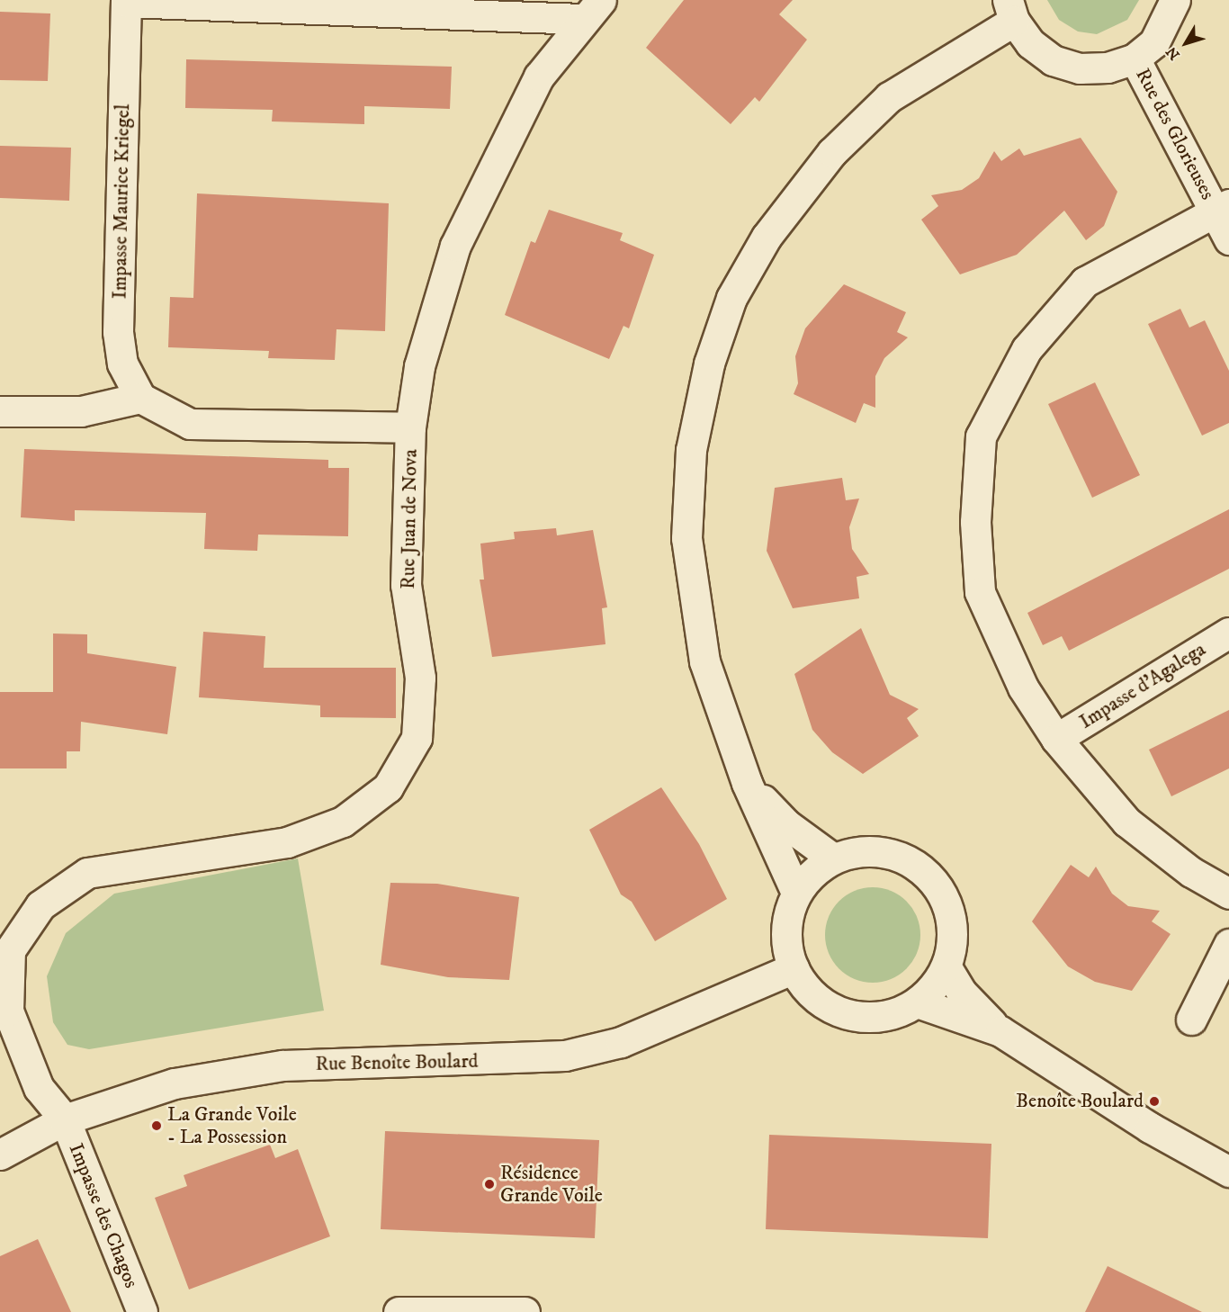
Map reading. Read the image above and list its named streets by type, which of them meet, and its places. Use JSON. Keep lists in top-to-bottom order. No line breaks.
{"streets":{"street":["Rue des Glorieuses","Impasse Maurice Kriegel","Rue Juan de Nova","Impasse d'Agalega","Rue Benoîte Boulard","Impasse des Chagos"]},"crossings":[["Rue Juan de Nova","Rue Benoîte Boulard"],["Rue Juan de Nova","Impasse des Chagos"],["Rue Benoîte Boulard","Impasse des Chagos"]],"places":["Benoîte Boulard","La Grande Voile - La Possession","Résidence Grande Voile"],"north":"bottom left"}
